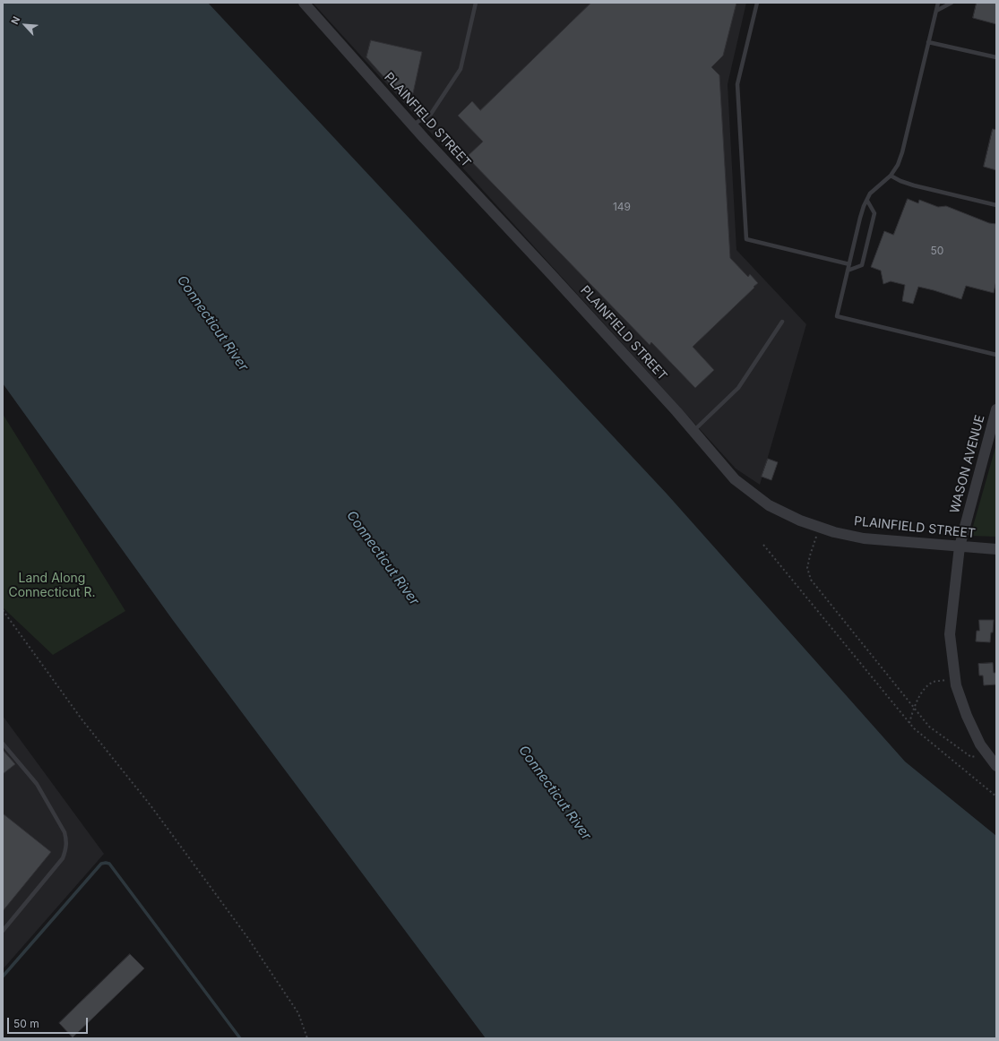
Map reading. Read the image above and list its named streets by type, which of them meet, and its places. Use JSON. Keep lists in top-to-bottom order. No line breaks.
{"streets":{"street":["PLAINFIELD STREET","WASON AVENUE"]},"crossings":[["PLAINFIELD STREET","WASON AVENUE"]],"water":["Connecticut River"],"parks":["Land Along Connecticut R."],"house_numbers":["149","50"],"scale_bar":"50 m","north":"top left"}
